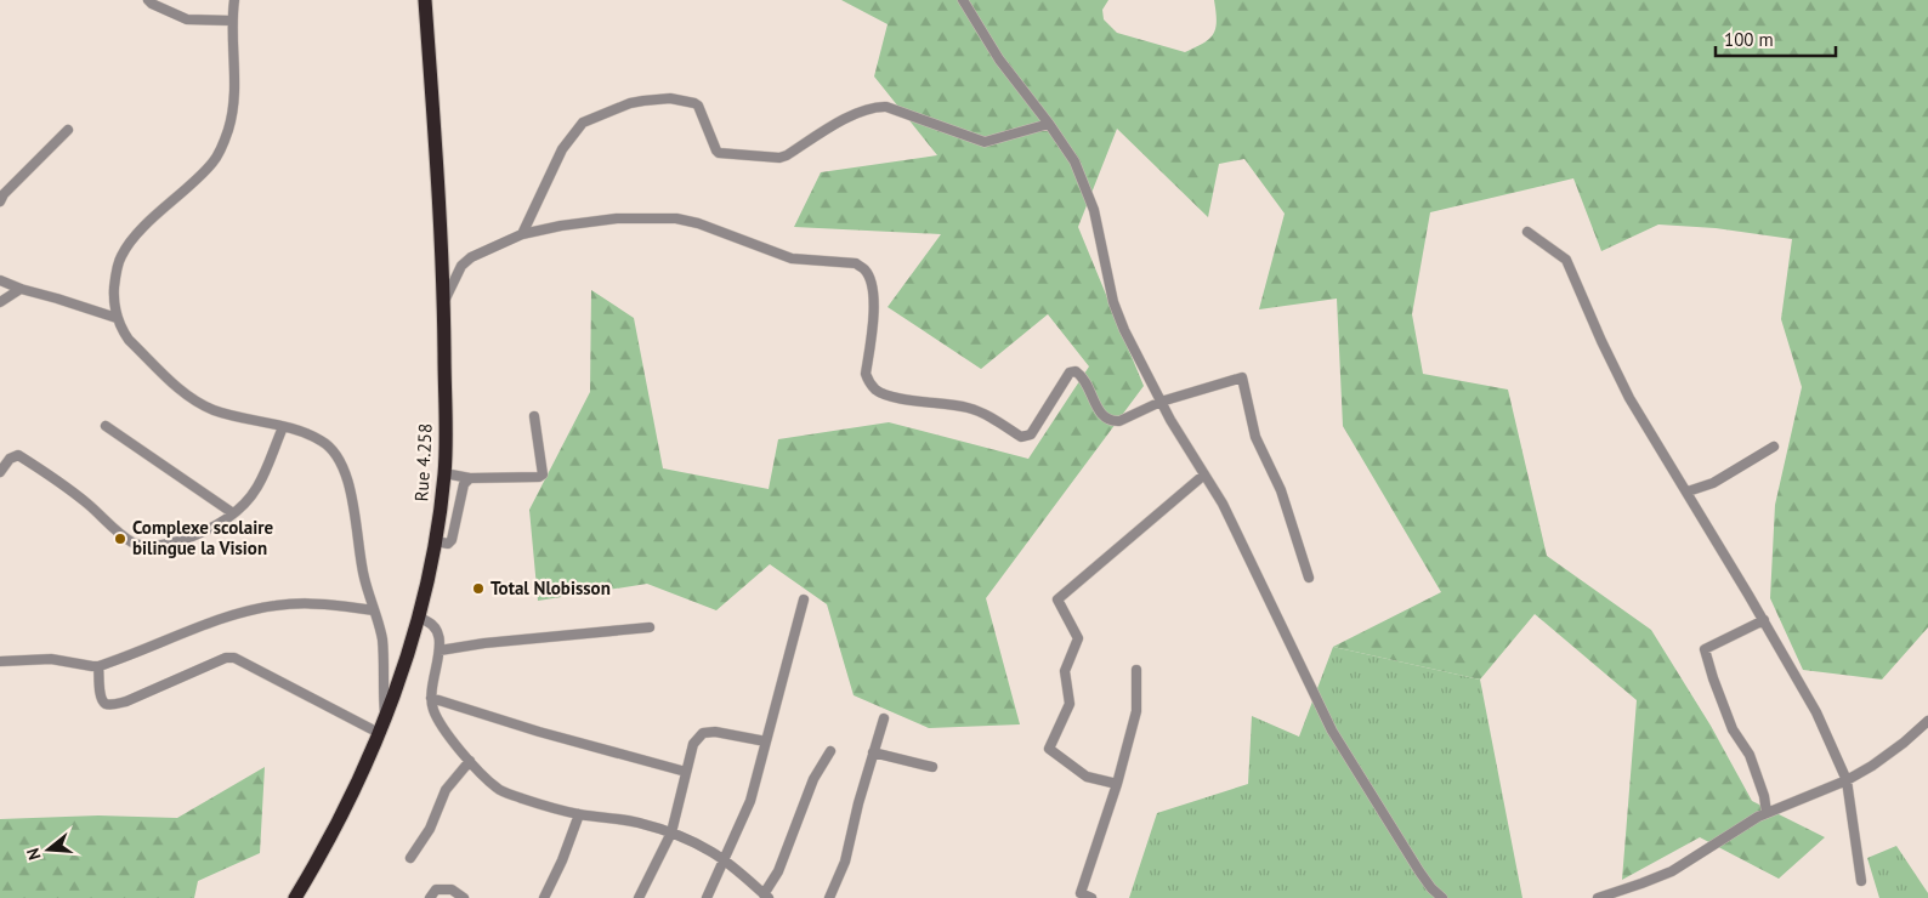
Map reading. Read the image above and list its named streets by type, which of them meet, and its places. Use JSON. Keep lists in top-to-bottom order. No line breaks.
{"streets":{"highway":["Rue 4.258"]},"places":["Complexe scolaire bilingue la Vision","Total Nlobisson"],"scale_bar":"100 m","north":"left"}
